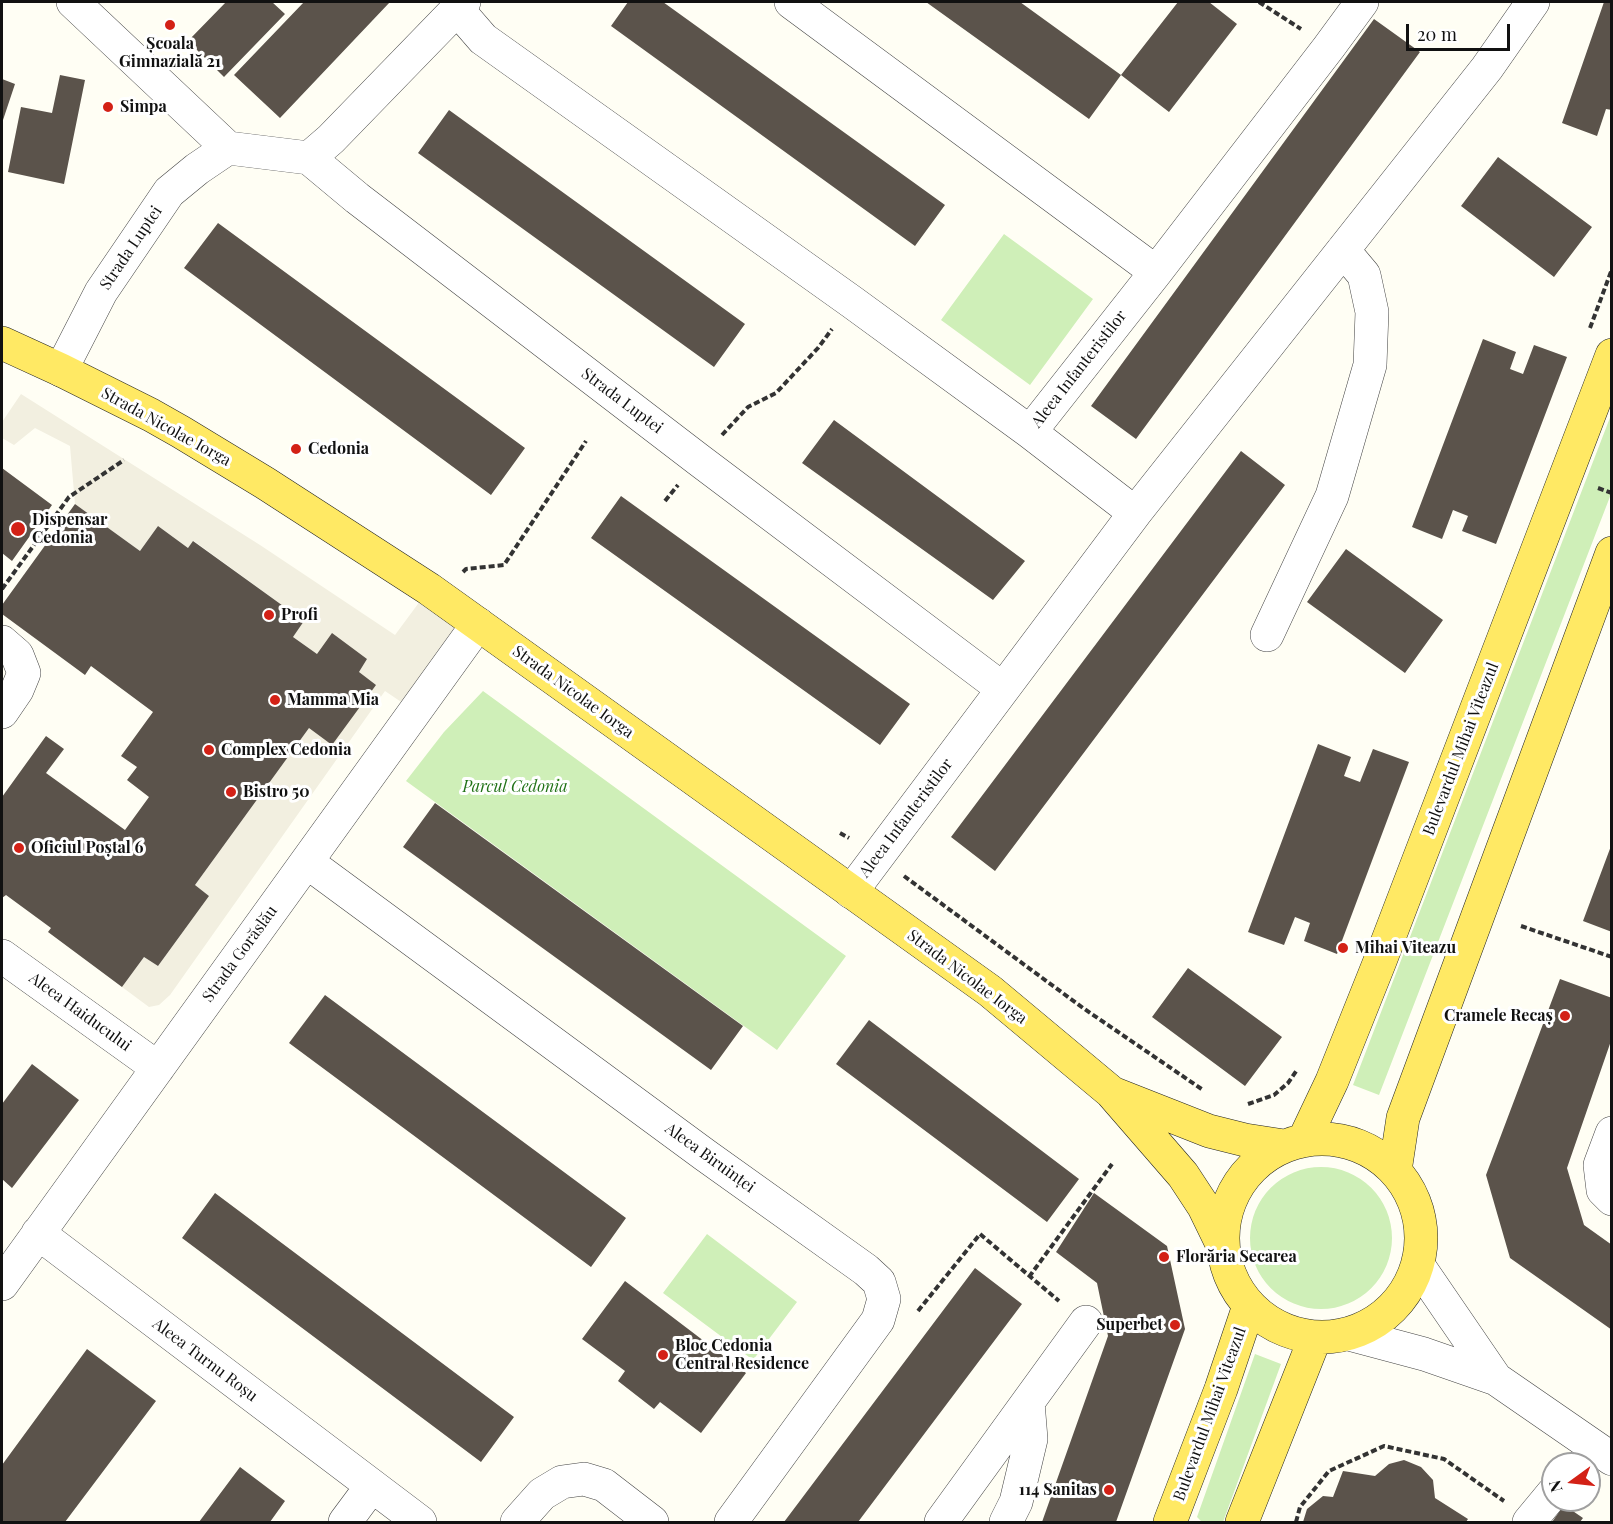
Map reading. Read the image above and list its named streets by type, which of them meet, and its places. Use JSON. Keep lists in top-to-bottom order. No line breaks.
{"streets":{"main road":["Strada Nicolae Iorga","Bulevardul Mihai Viteazul"],"street":["Strada Luptei","Aleea Infanteristilor","Strada Gorăslău","Aleea Haiducului","Aleea Biruinței","Aleea Turnu Roșu"]},"crossings":[["Strada Luptei","Aleea Infanteristilor"],["Strada Luptei","Strada Nicolae Iorga"],["Aleea Infanteristilor","Strada Nicolae Iorga"],["Strada Nicolae Iorga","Bulevardul Mihai Viteazul"],["Strada Nicolae Iorga","Strada Gorăslău"],["Strada Gorăslău","Aleea Haiducului"],["Strada Gorăslău","Aleea Biruinței"],["Strada Gorăslău","Aleea Turnu Roșu"]],"parks":["Parcul Cedonia"],"places":["Școala Gimnazială 21","Simpa","Cedonia","Dispensar Cedonia","Profi","Mamma Mia","Complex Cedonia","Bistro 50","Oficiul Poștal 6","Mihai Viteazu","Cramele Recaș","Florăria Secarea","Superbet","Bloc Cedonia Central Residence","114 Sanitas"],"scale_bar":"20 m","north":"left"}
